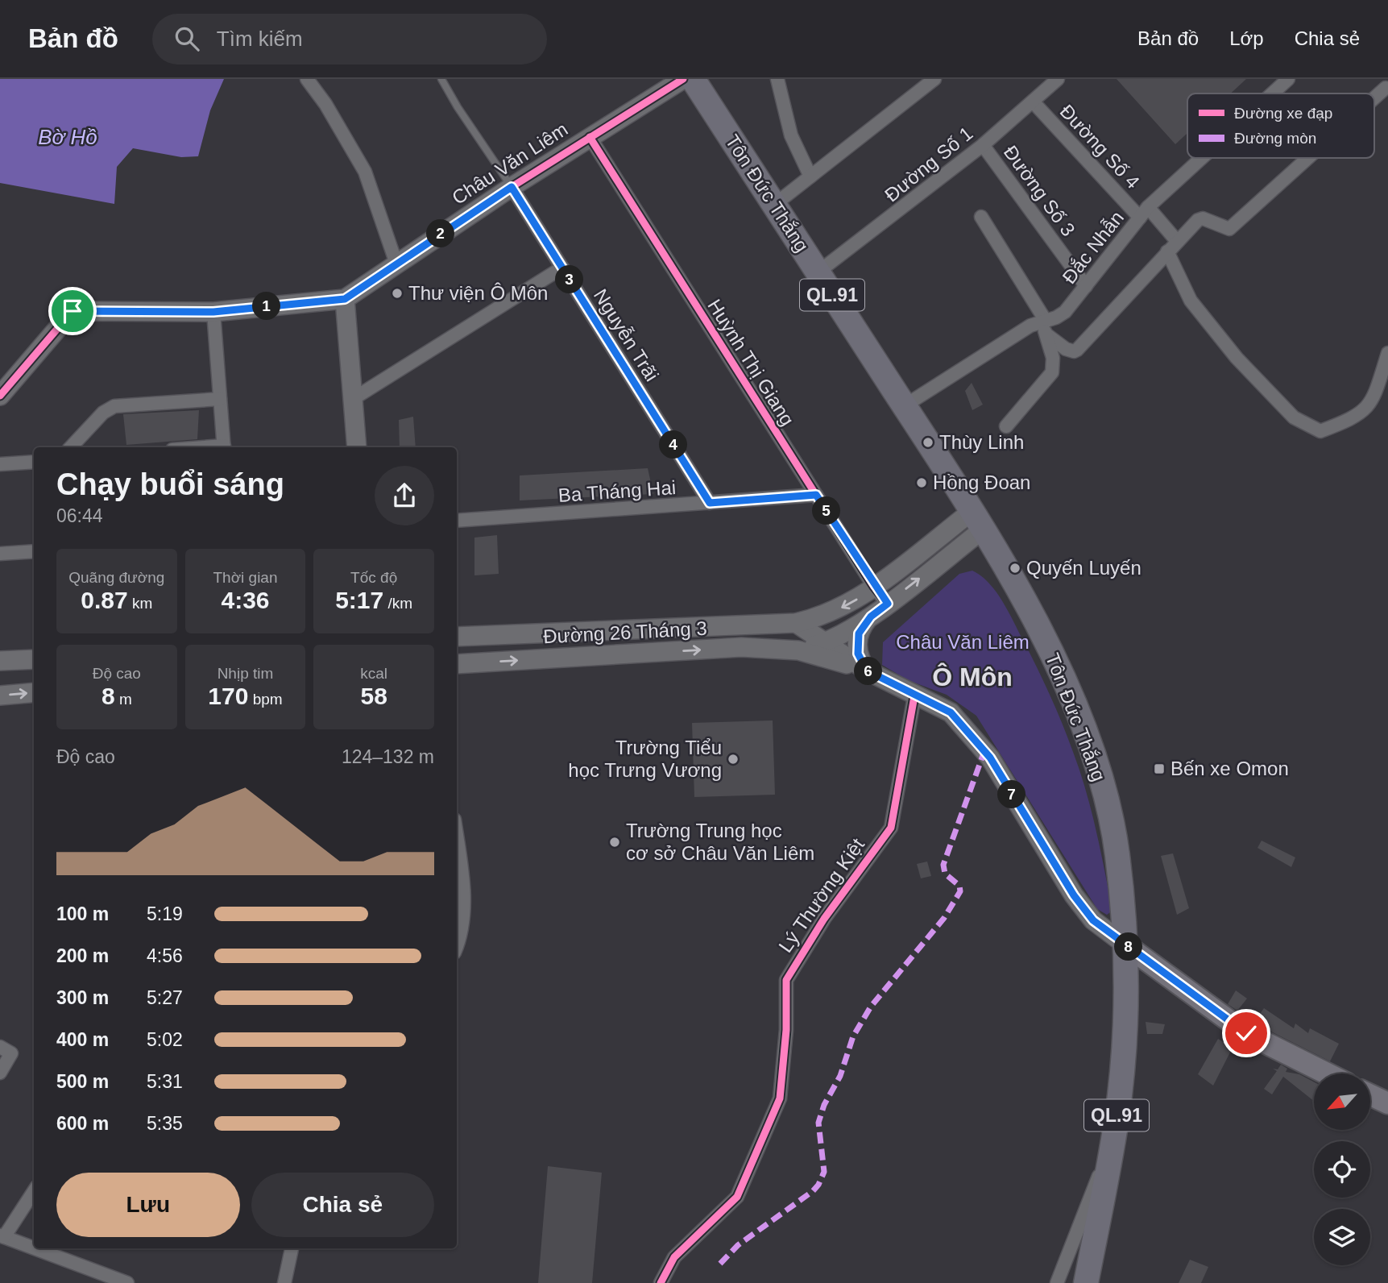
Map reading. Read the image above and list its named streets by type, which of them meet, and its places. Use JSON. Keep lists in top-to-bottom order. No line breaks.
{"streets":{"highway":["Tôn Đức Thắng","QL.91"],"street":["Đường Số 4","Châu Văn Liêm","Đường Số 1","Đường Số 3","Đắc Nhẫn","Nguyễn Trãi","Huỳnh Thị Giang","Ba Tháng Hai","Đường 26 Tháng 3","Lý Thường Kiệt"]},"crossings":[["Đường Số 4","Đường Số 1"],["Đường Số 4","Đắc Nhẫn"],["Châu Văn Liêm","Nguyễn Trãi"],["Châu Văn Liêm","Huỳnh Thị Giang"],["Đường Số 1","Đường Số 3"],["Đường Số 1","Tôn Đức Thắng"],["Đường Số 3","Đắc Nhẫn"],["Tôn Đức Thắng","Đắc Nhẫn"],["Tôn Đức Thắng","Đường 26 Tháng 3"],["Nguyễn Trãi","Ba Tháng Hai"],["Huỳnh Thị Giang","Ba Tháng Hai"],["Huỳnh Thị Giang","Đường 26 Tháng 3"]],"districts":["Ô Môn"],"water":["Bờ Hồ"],"parks":["Châu Văn Liêm"],"places":{"other":["Thư viện Ô Môn","Thùy Linh","Hồng Đoan","Quyến Luyến","Trường Tiểu học Trưng Vương","Trường Trung học cơ sở Châu Văn Liêm"],"transit":["Bến xe Omon"]},"legend":["Đường xe đạp","Đường mòn"],"north":"bottom left","page":{"header":"Bản đồ","search":"Tìm kiếm","nav":["Bản đồ","Lớp","Chia sẻ"],"pins":["2","3","1","4","5","6","7","8"],"heading":["Chạy buổi sáng","06:44"],"stats":[["Quãng đường","0.87 km"],["Thời gian","4:36"],["Tốc độ","5:17 /km"],["Độ cao","8 m"],["Nhịp tim","170 bpm"],["kcal","58"]],"chart":["Độ cao","124–132 m"],"list":[{"name":"100 m","note":"5:19"},{"name":"200 m","note":"4:56"},{"name":"300 m","note":"5:27"},{"name":"400 m","note":"5:02"},{"name":"500 m","note":"5:31"},{"name":"600 m","note":"5:35"}],"buttons":["Lưu","Chia sẻ"]}}
